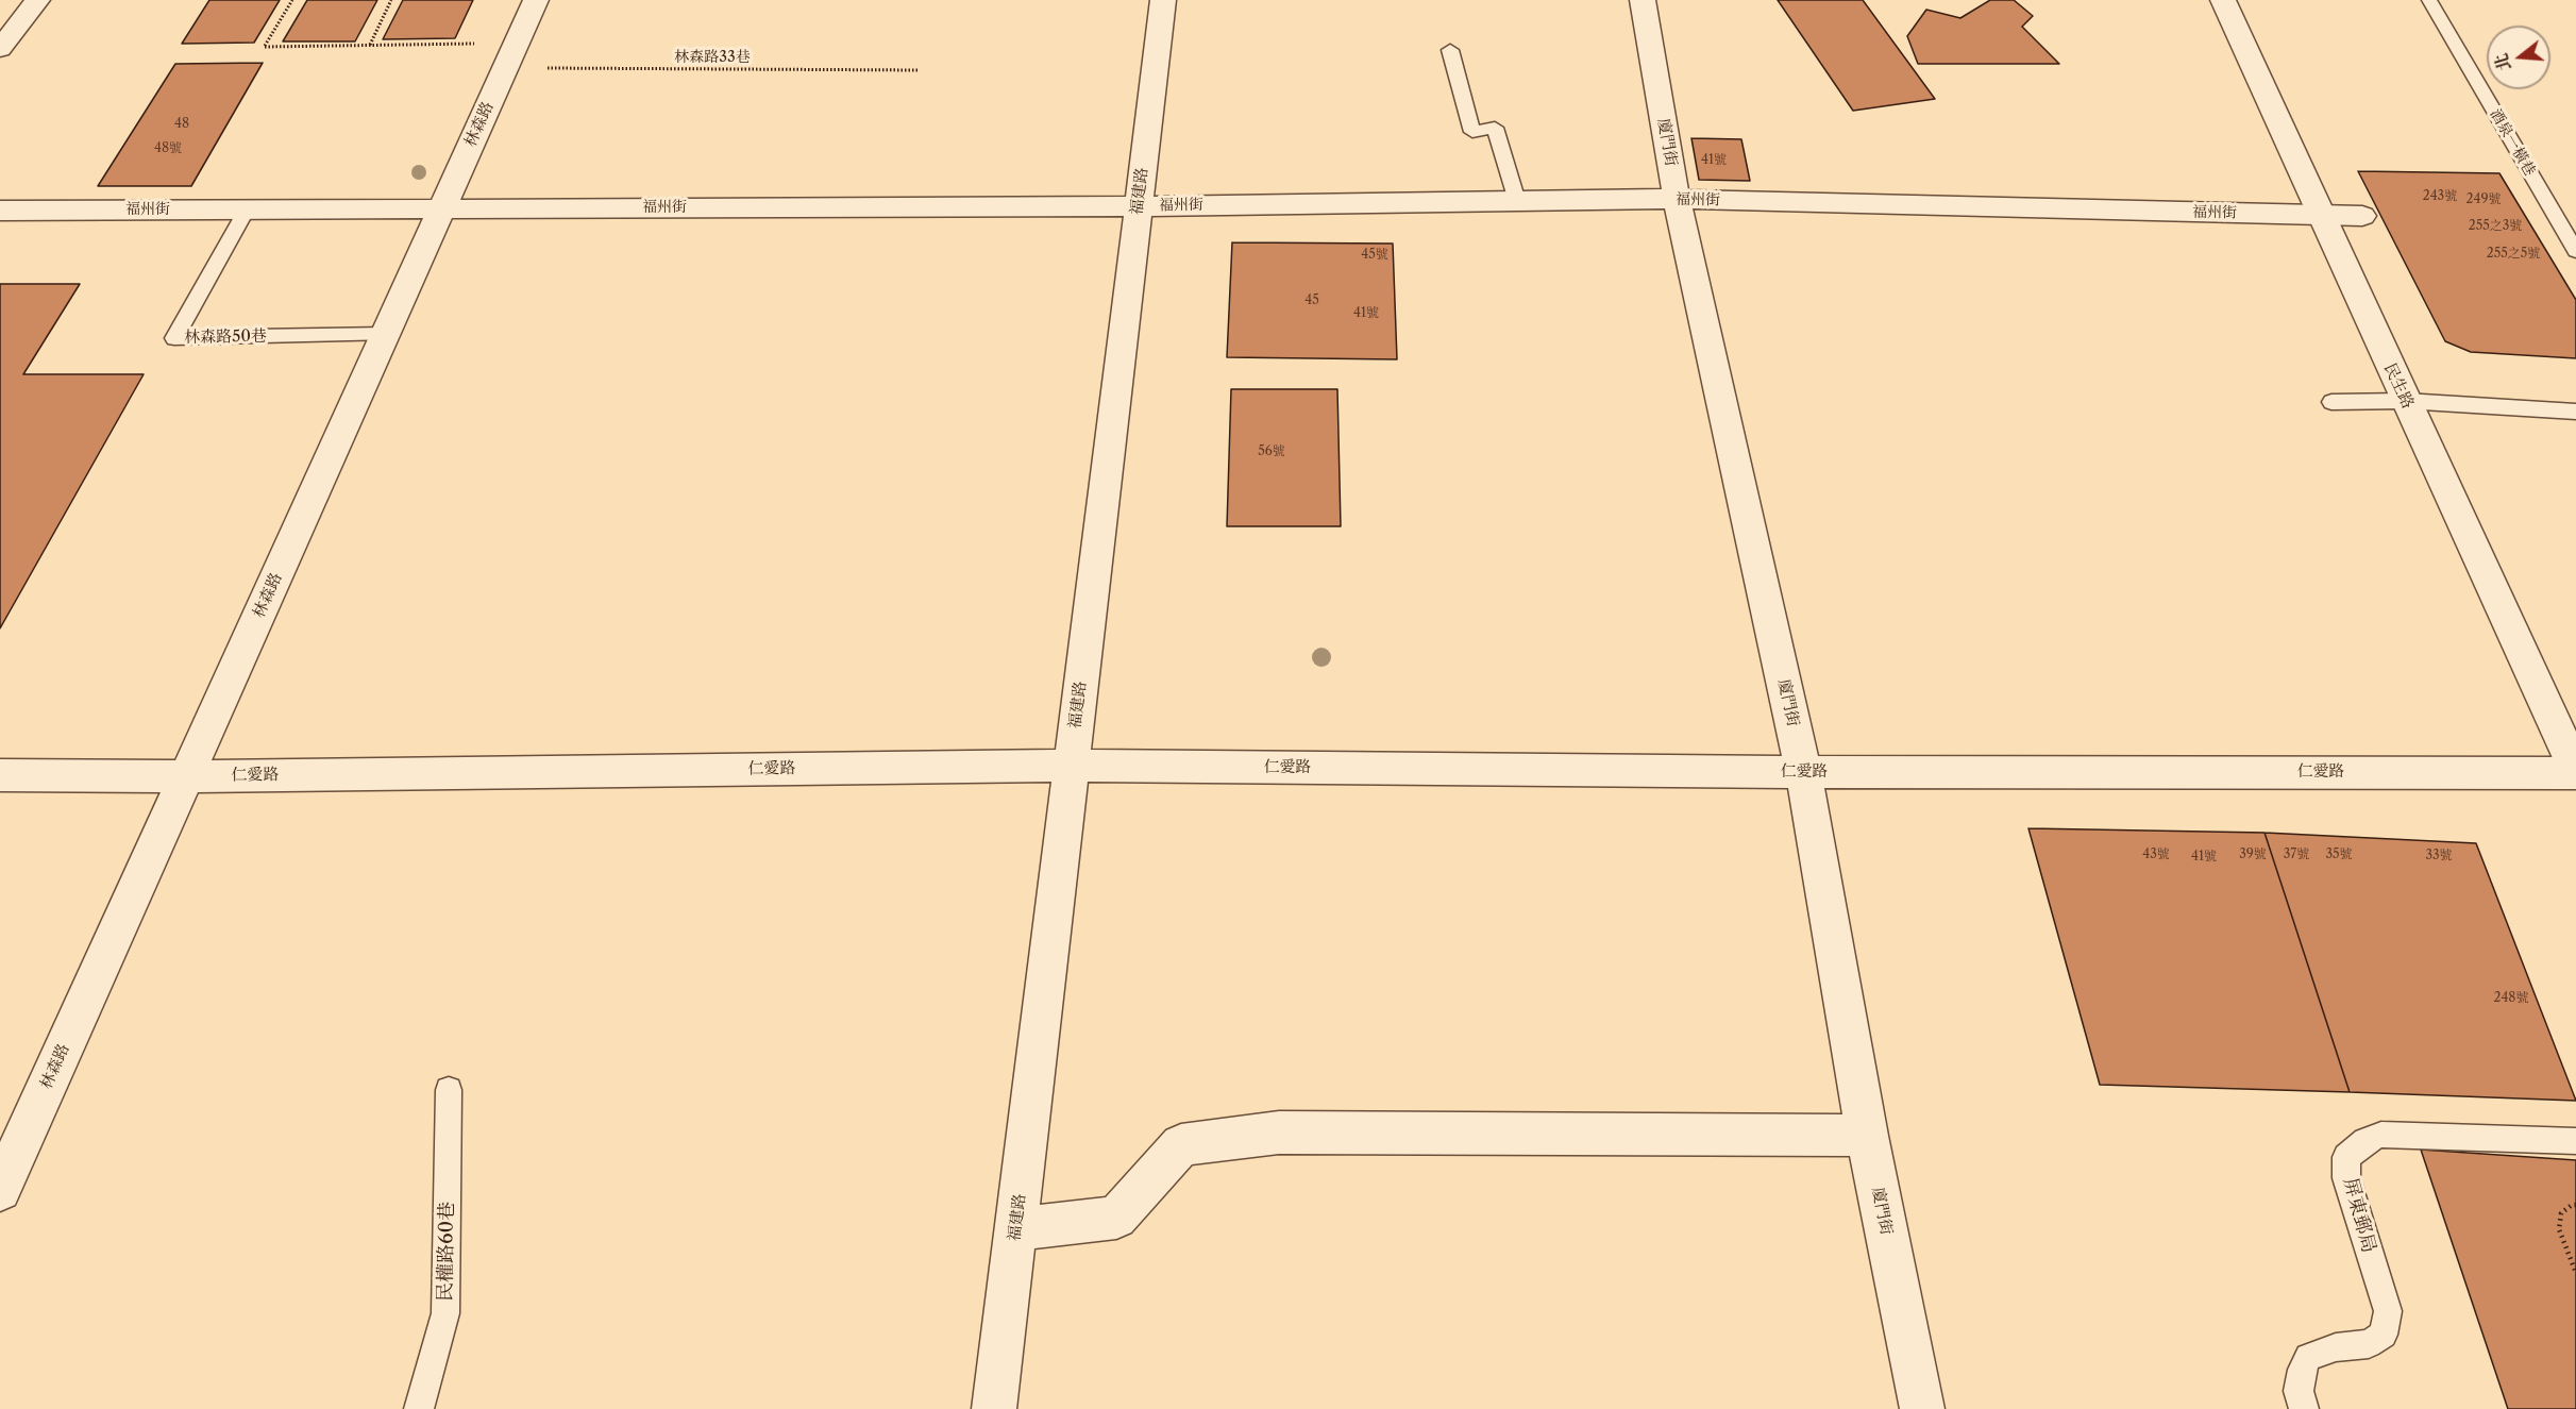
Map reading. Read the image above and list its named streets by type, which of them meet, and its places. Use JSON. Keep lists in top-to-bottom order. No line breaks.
{"streets":{"street":["林森路","廈門街","福建路","福州街","民生路","仁愛路"],"lane":["酒泉一橫巷","林森路50巷","屏東郵局","民權路60巷"],"path":["林森路33巷"]},"crossings":[["林森路33巷","林森路"],["林森路","福州街"],["林森路","林森路50巷"],["林森路","仁愛路"],["廈門街","福州街"],["廈門街","仁愛路"],["福建路","福州街"],["福建路","仁愛路"],["福州街","林森路50巷"],["福州街","民生路"],["民生路","仁愛路"]],"house_numbers":["48","48號","41號","243號","249號","255之3號","255之5號","45號","45","41號","56號","43號","39號","37號","35號","33號","41號","248號"],"north":"left"}
